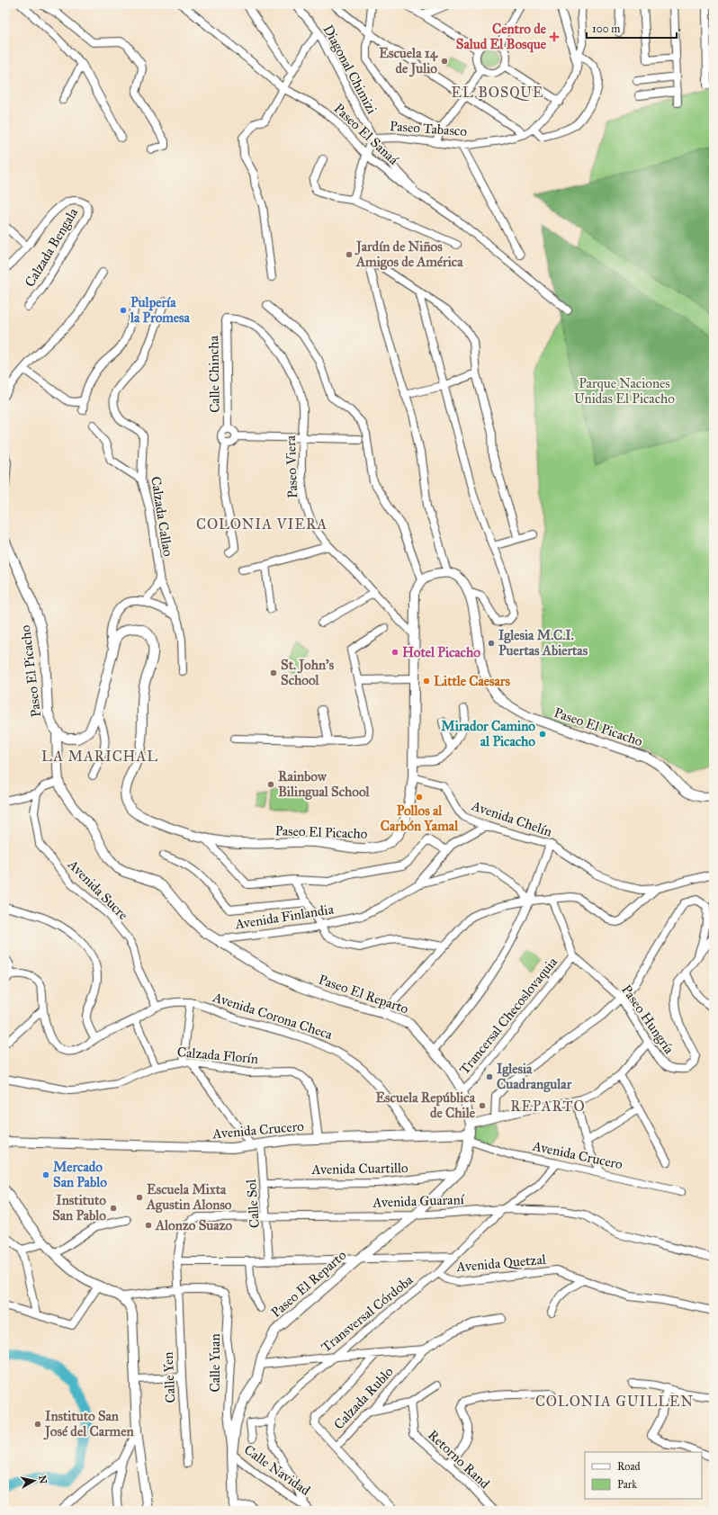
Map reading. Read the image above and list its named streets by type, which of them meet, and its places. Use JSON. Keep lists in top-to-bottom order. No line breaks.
{"streets":{"street":["Diagonal Chimizi","Paseo Tabasco","Paseo El Sanaá","Calzada Bengala","Calle Chincha","Paseo Viera","Calzada Callao","Paseo El Picacho","Avenida Chelín","Avenida Sucre","Avenida Finlandia","Paseo El Reparto","Avenida Corona Checa","Trancersal Checoslovaquia","Paseo Hungría","Calzada Florín","Avenida Crucero","Avenida Cuartillo","Avenida Guaraní","Calle Sol","Avenida Quetzal","Transversal Córdoba","Calle Yuan","Calle Yen","Calzada Rublo","Retorno Rand","Calle Navidad"]},"crossings":[["Diagonal Chimizi","Paseo Tabasco"],["Diagonal Chimizi","Paseo El Sanaá"],["Calle Chincha","Paseo Viera"],["Paseo Viera","Paseo El Picacho"],["Paseo El Picacho","Avenida Chelín"],["Paseo El Picacho","Paseo El Reparto"],["Avenida Sucre","Avenida Corona Checa"],["Avenida Finlandia","Paseo El Reparto"],["Paseo El Reparto","Trancersal Checoslovaquia"],["Paseo El Reparto","Avenida Crucero"],["Paseo El Reparto","Avenida Cuartillo"],["Paseo El Reparto","Avenida Guaraní"],["Paseo El Reparto","Avenida Quetzal"],["Paseo El Reparto","Calle Yuan"],["Paseo El Reparto","Calle Navidad"],["Avenida Corona Checa","Avenida Crucero"],["Trancersal Checoslovaquia","Paseo Hungría"],["Calzada Florín","Avenida Crucero"],["Avenida Crucero","Calle Sol"],["Avenida Crucero","Transversal Córdoba"],["Avenida Cuartillo","Calle Sol"],["Avenida Guaraní","Calle Sol"],["Avenida Guaraní","Avenida Quetzal"],["Avenida Guaraní","Transversal Córdoba"],["Avenida Guaraní","Calle Yuan"],["Avenida Guaraní","Calle Yen"],["Calle Sol","Avenida Quetzal"],["Avenida Quetzal","Transversal Córdoba"],["Calle Yuan","Calle Yen"],["Calle Yuan","Calle Navidad"]],"districts":["EL BOSQUE","COLONIA VIERA","LA MARICHAL","REPARTO","COLONIA GUILLEN"],"parks":["Parque Naciones Unidas El Picacho"],"places":{"health":["Centro de Salud El Bosque"],"other":["Escuela 14 de Julio","Jardín de Niños Amigos de América","Pulpería la Promesa","Iglesia M.C.I. Puertas Abiertas","Hotel Picacho","St. John's School","Little Caesars","Mirador Camino al Picacho","Rainbow Bilingual School","Pollos al Carbón Yamal","Iglesia Cuadrangular","Escuela República de Chile","Mercado San Pablo","Escuela Mixta Agustin Alonso","Instituto San Pablo","Alonzo Suazo","Instituto San José del Carmen"]},"legend":["Road","Park"],"scale_bar":"100 m","north":"right"}
